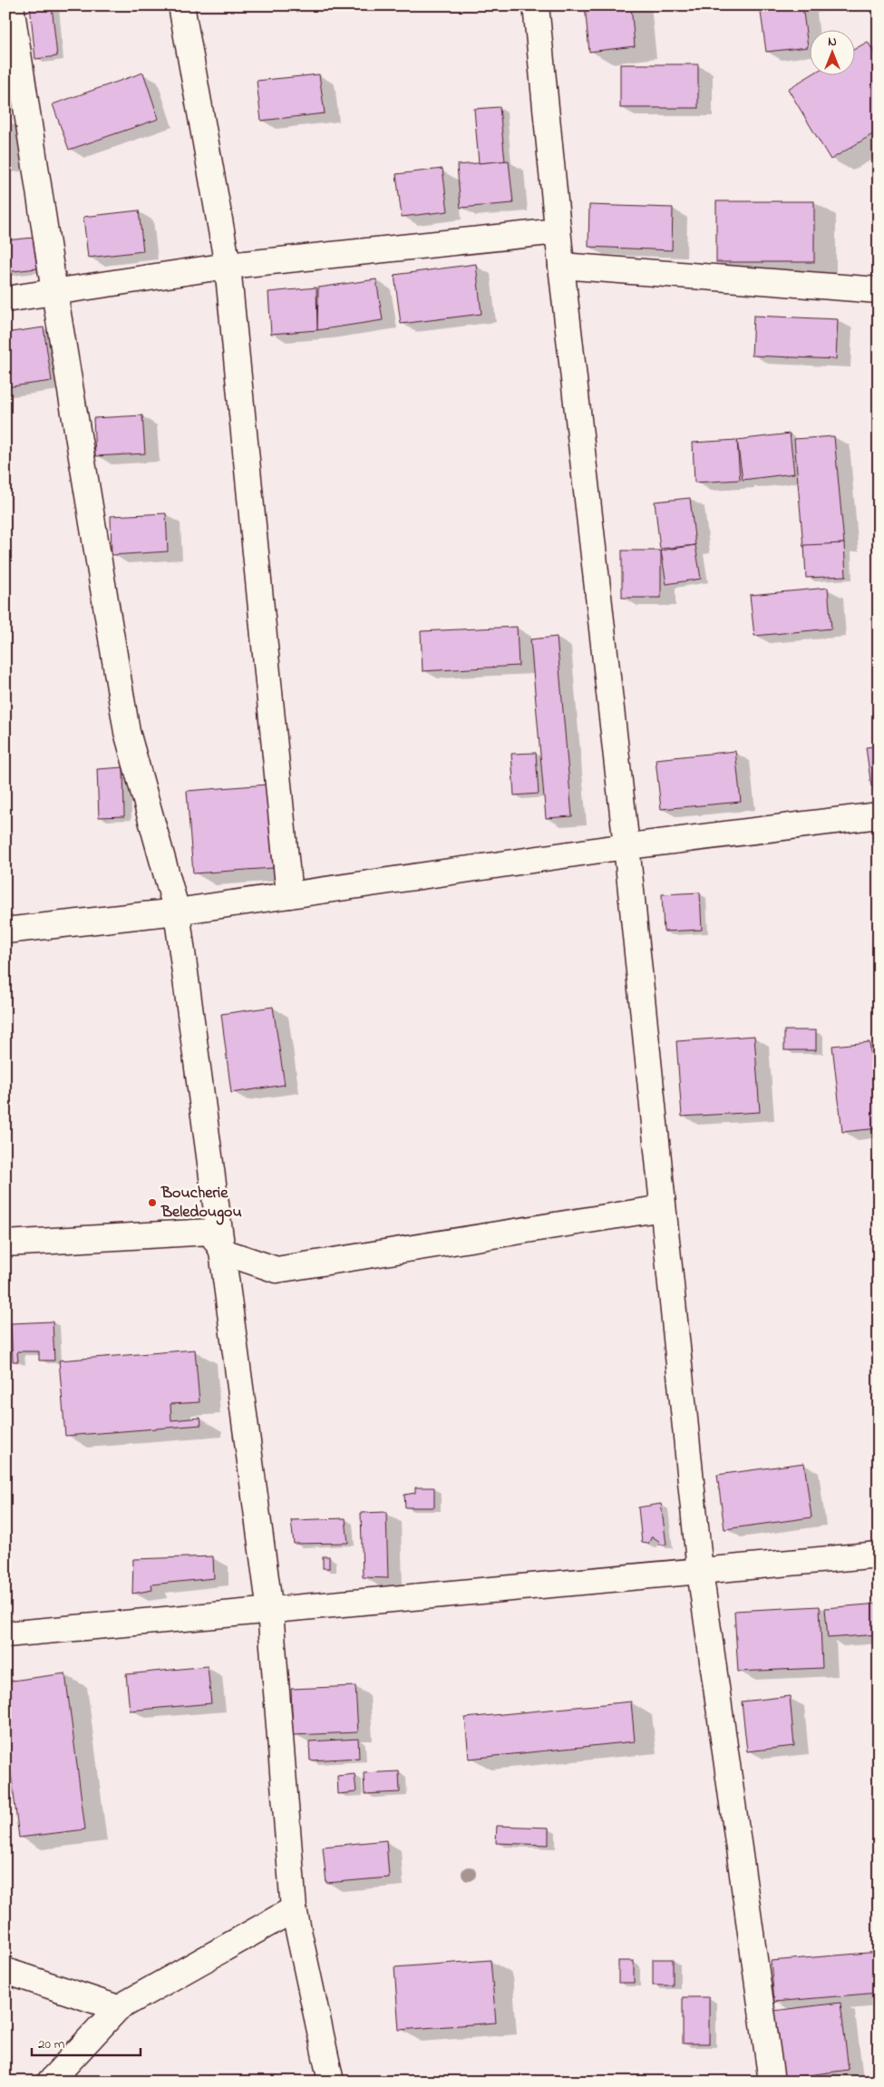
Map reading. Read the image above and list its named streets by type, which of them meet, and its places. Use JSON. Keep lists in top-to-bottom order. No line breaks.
{"places":["Boucherie Beledougou"],"scale_bar":"20 m","north":"top"}
